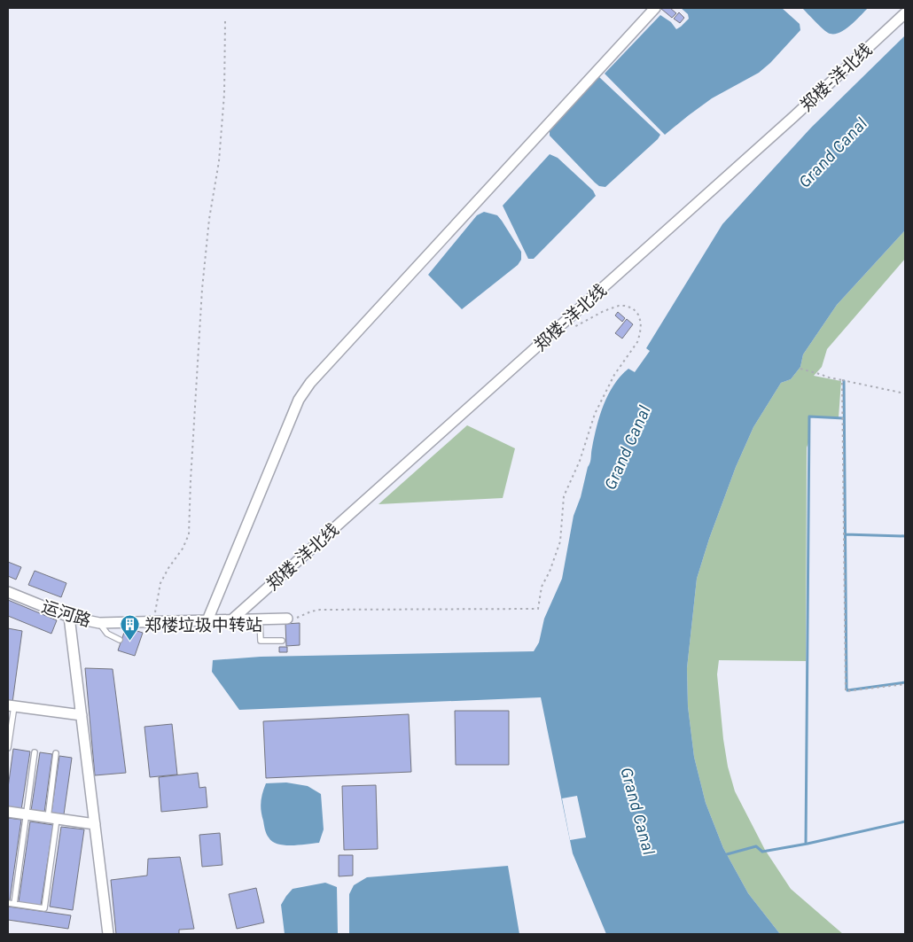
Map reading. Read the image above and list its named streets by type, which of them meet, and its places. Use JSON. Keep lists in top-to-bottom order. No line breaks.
{"streets":{"street":["郑楼-洋北线","运河路"]},"crossings":[["郑楼-洋北线","运河路"]],"water":["Grand Canal"],"places":{"building":["郑楼垃圾中转站"]}}
